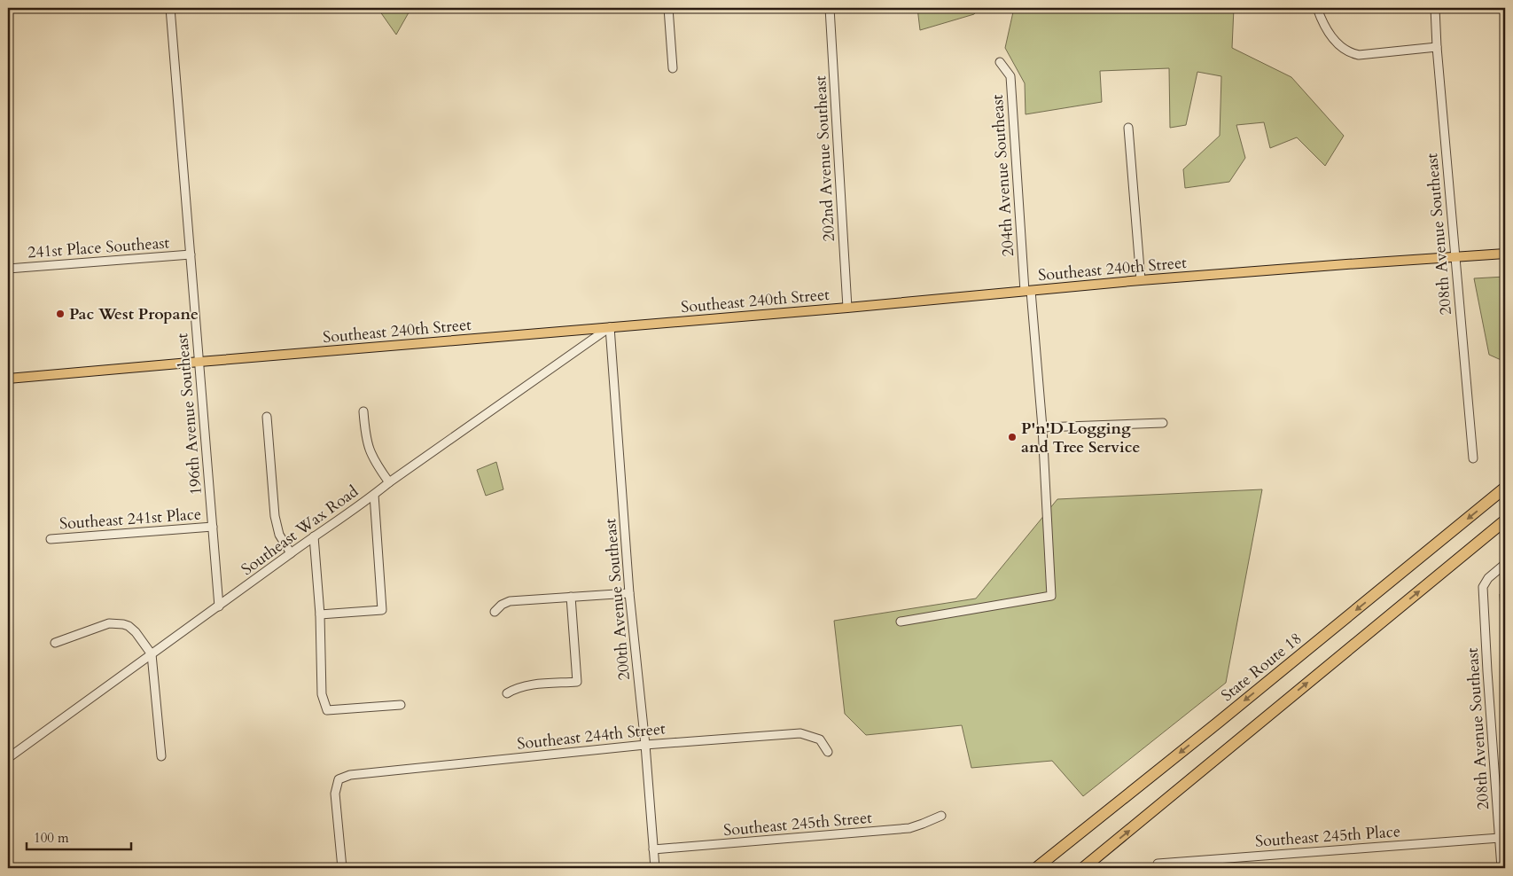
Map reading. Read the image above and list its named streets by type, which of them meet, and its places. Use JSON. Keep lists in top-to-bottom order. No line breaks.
{"streets":{"highway":["State Route 18"],"main road":["Southeast 240th Street"],"street":["202nd Avenue Southeast","204th Avenue Southeast","208th Avenue Southeast","241st Place Southeast","196th Avenue Southeast","Southeast 241st Place","Southeast Wax Road","200th Avenue Southeast","Southeast 244th Street","Southeast 245th Street","Southeast 245th Place"]},"crossings":[["202nd Avenue Southeast","Southeast 240th Street"],["204th Avenue Southeast","Southeast 240th Street"],["208th Avenue Southeast","Southeast 240th Street"],["208th Avenue Southeast","Southeast 245th Place"],["241st Place Southeast","196th Avenue Southeast"],["Southeast 240th Street","196th Avenue Southeast"],["Southeast 240th Street","Southeast Wax Road"],["Southeast 240th Street","200th Avenue Southeast"],["196th Avenue Southeast","Southeast 241st Place"],["196th Avenue Southeast","Southeast Wax Road"],["Southeast Wax Road","200th Avenue Southeast"],["200th Avenue Southeast","Southeast 244th Street"],["200th Avenue Southeast","Southeast 245th Street"]],"places":["Pac West Propane","P'n'D Logging and Tree Service"],"scale_bar":"100 m"}
